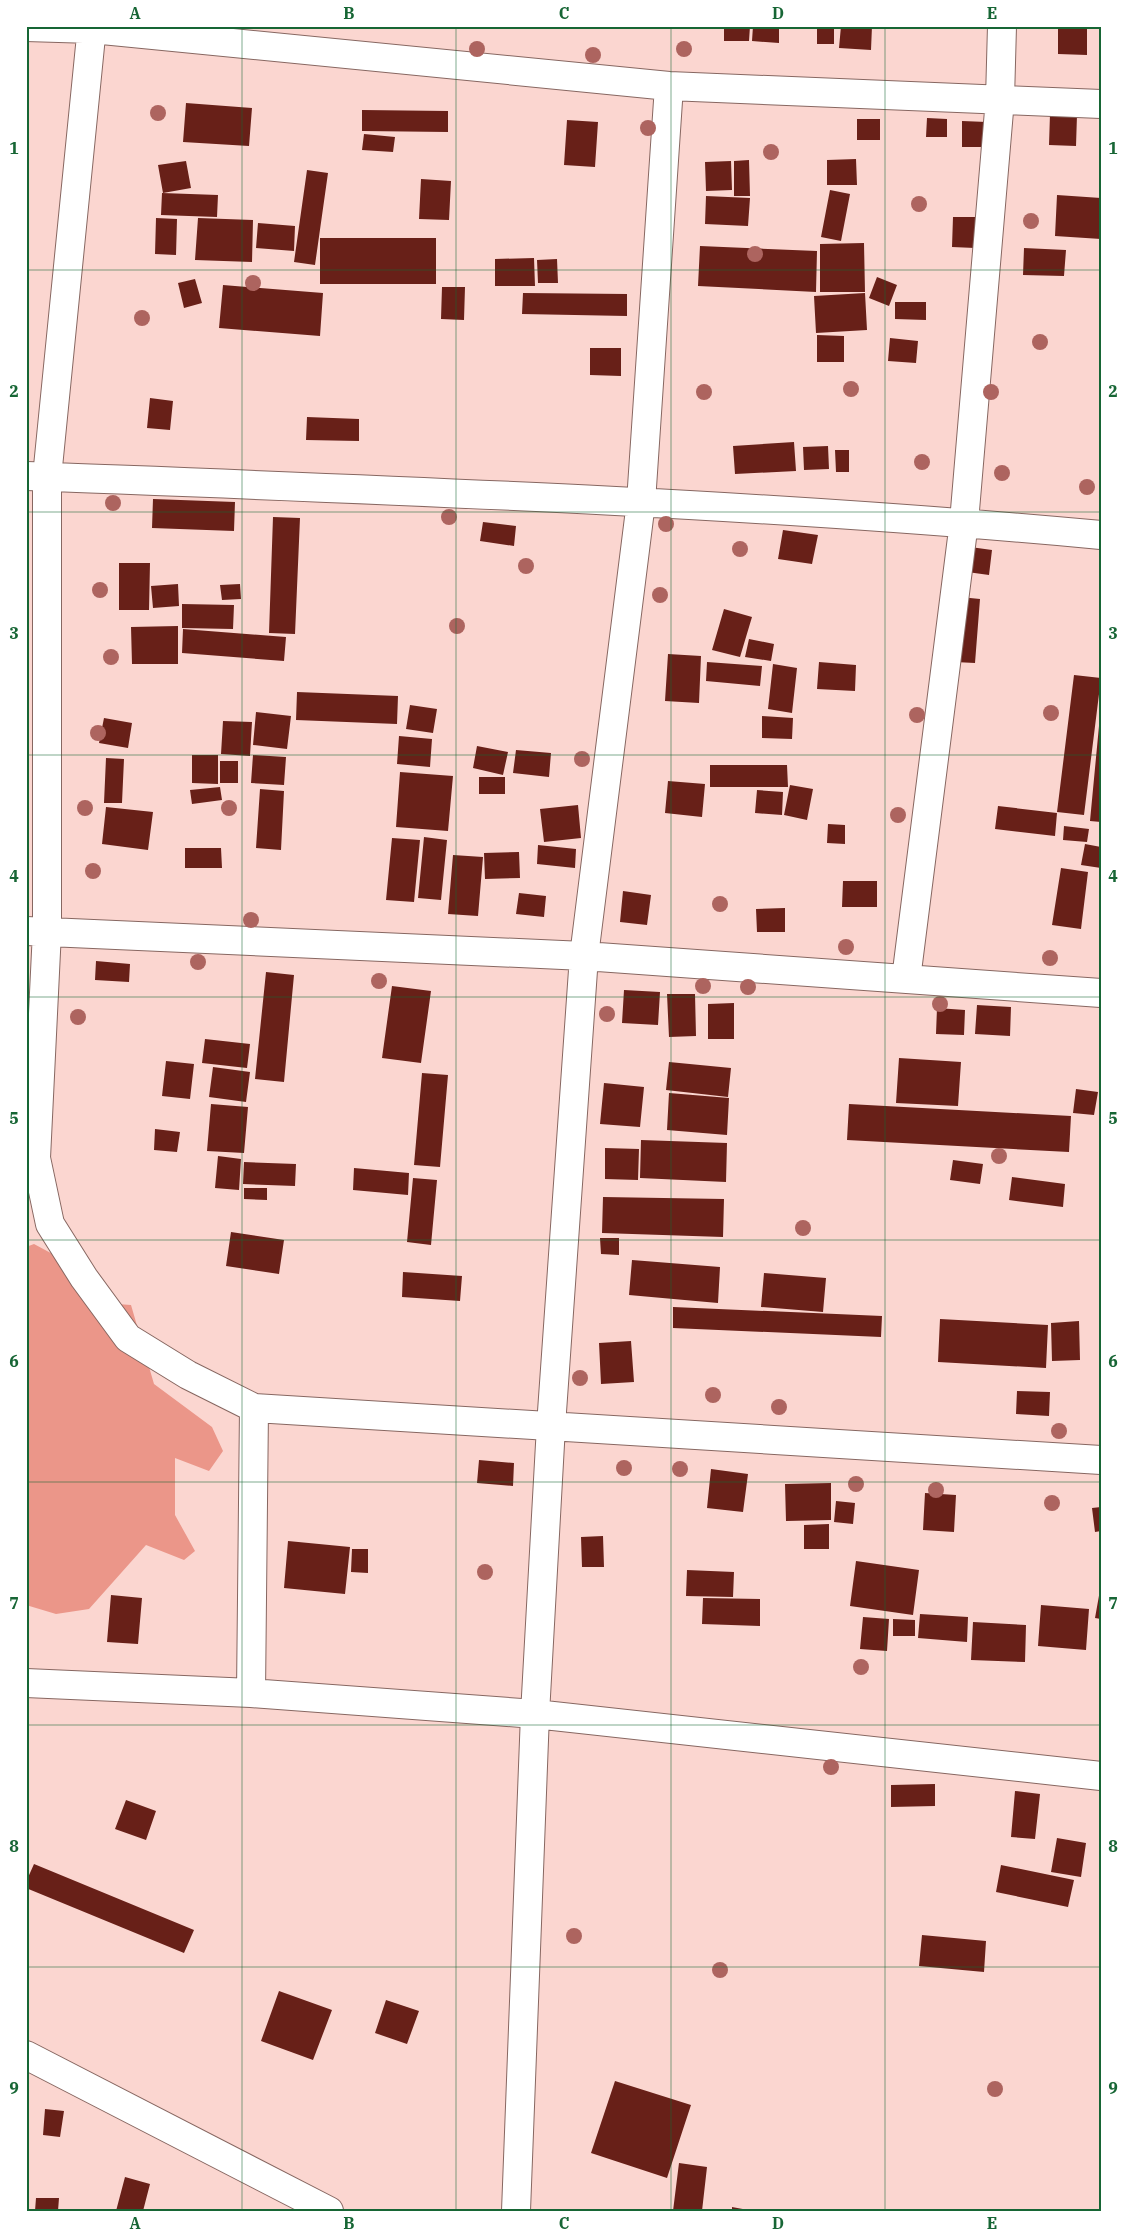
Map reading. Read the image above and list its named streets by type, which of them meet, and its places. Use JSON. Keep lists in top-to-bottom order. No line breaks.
{"grid":{"columns":["A","B","C","D","E"],"rows":["1","2","3","4","5","6","7","8","9"]}}
